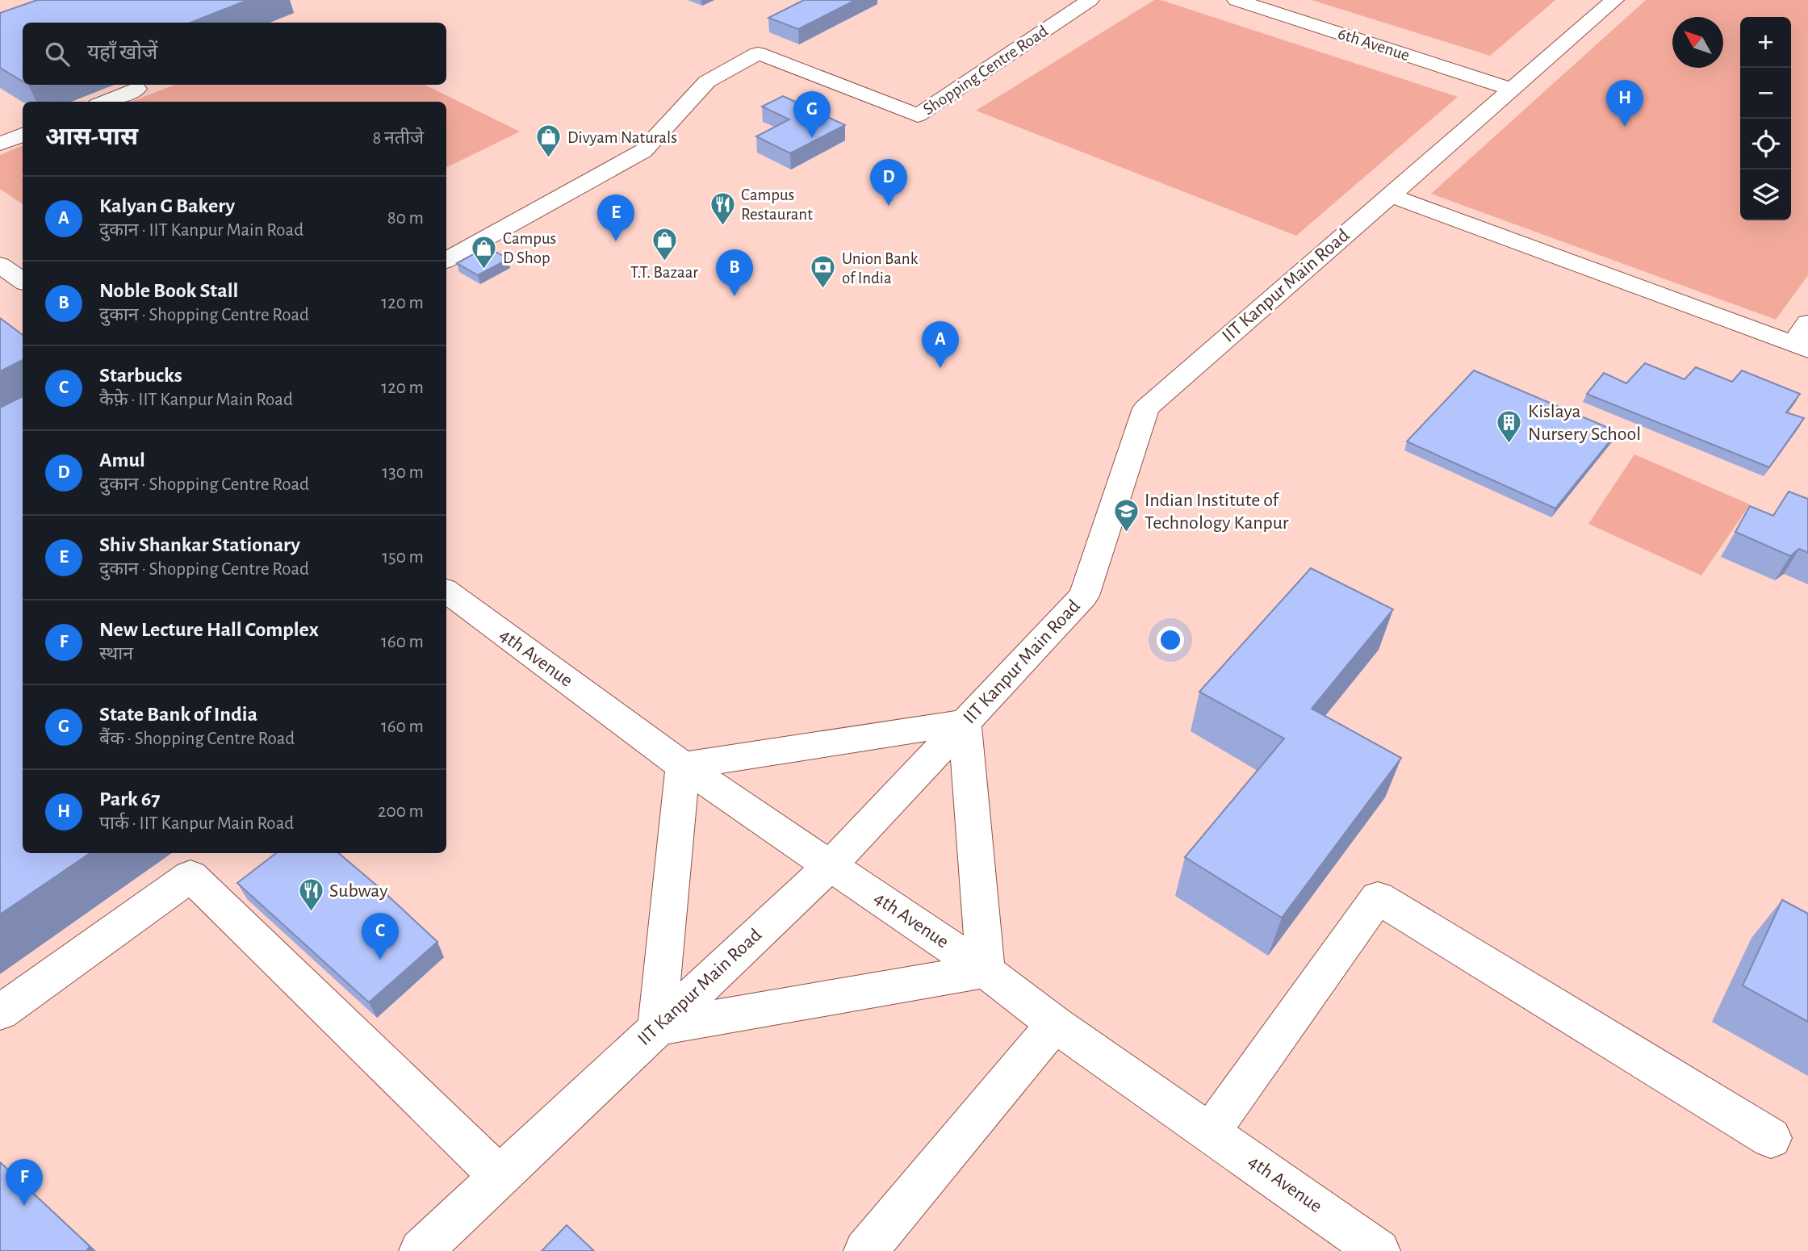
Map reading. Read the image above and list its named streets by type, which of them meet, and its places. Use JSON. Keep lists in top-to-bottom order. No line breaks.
{"streets":{"street":["6th Avenue","Shopping Centre Road","IIT Kanpur Main Road","4th Avenue"]},"crossings":[["6th Avenue","IIT Kanpur Main Road"],["IIT Kanpur Main Road","4th Avenue"]],"places":{"shop":["Divyam Naturals","T.T. Bazaar","Campus D Shop"],"restaurant":["Campus Restaurant","Subway"],"bank":["Union Bank of India"],"building":["Kislaya Nursery School"],"school or university":["Indian Institute of Technology Kanpur"]},"north":"top left","page":{"map_buttons":["+","−"],"search":"यहाँ खोजें","pins":["H","G","D","E","B","A","C","F"],"heading":["आस-पास","8 नतीजे"],"list":[{"mark":"A","name":"Kalyan G Bakery","note":"दुकान · IIT Kanpur Main Road","value":"80 m"},{"mark":"B","name":"Noble Book Stall","note":"दुकान · Shopping Centre Road","value":"120 m"},{"mark":"C","name":"Starbucks","note":"कैफ़े · IIT Kanpur Main Road","value":"120 m"},{"mark":"D","name":"Amul","note":"दुकान · Shopping Centre Road","value":"130 m"},{"mark":"E","name":"Shiv Shankar Stationary","note":"दुकान · Shopping Centre Road","value":"150 m"},{"mark":"F","name":"New Lecture Hall Complex","note":"स्थान","value":"160 m"},{"mark":"G","name":"State Bank of India","note":"बैंक · Shopping Centre Road","value":"160 m"},{"mark":"H","name":"Park 67","note":"पार्क · IIT Kanpur Main Road","value":"200 m"}]}}
